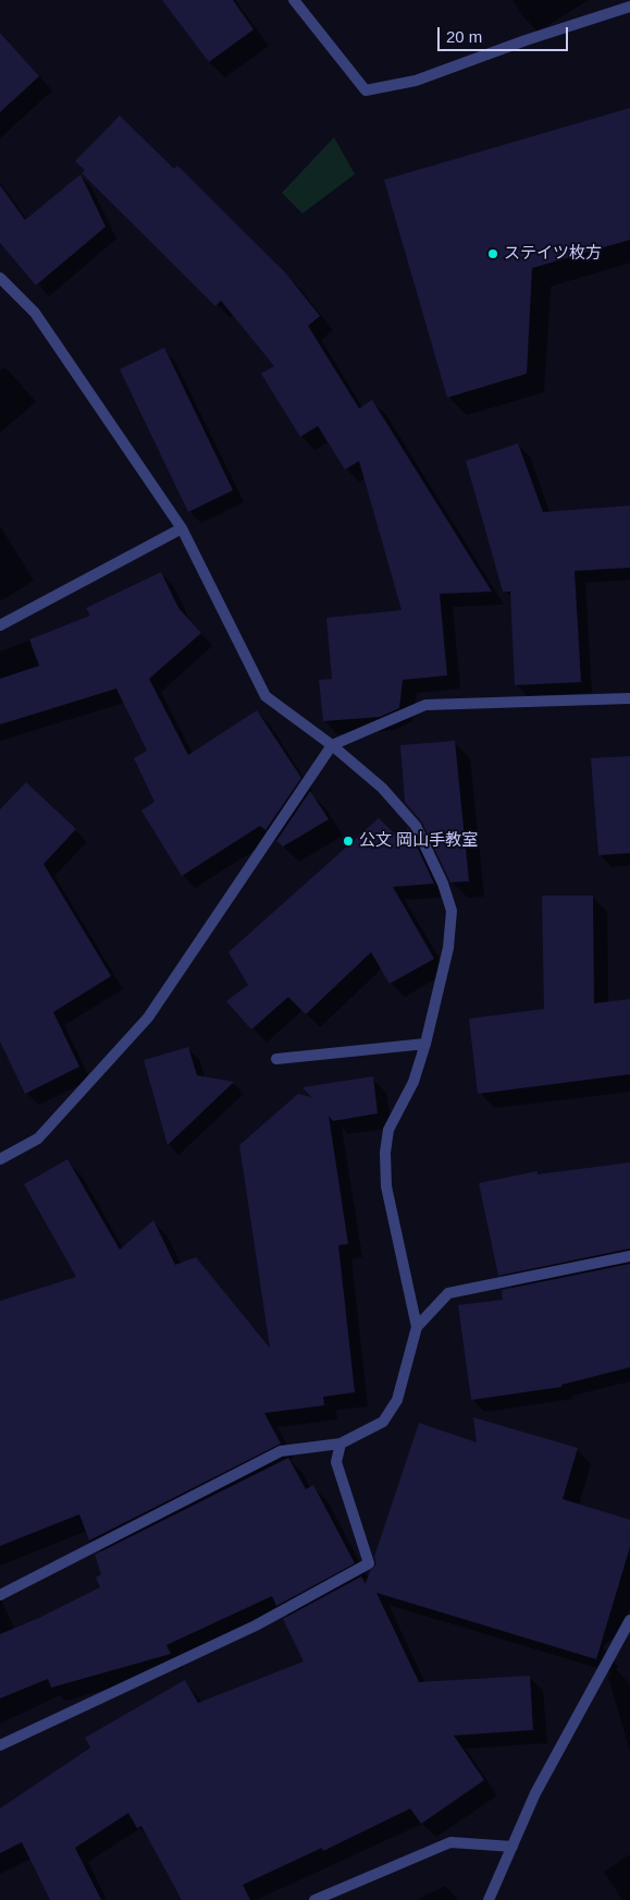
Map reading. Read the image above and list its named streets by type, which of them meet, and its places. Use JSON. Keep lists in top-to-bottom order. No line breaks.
{"places":["ステイツ枚方","公文 岡山手教室"],"scale_bar":"20 m"}
